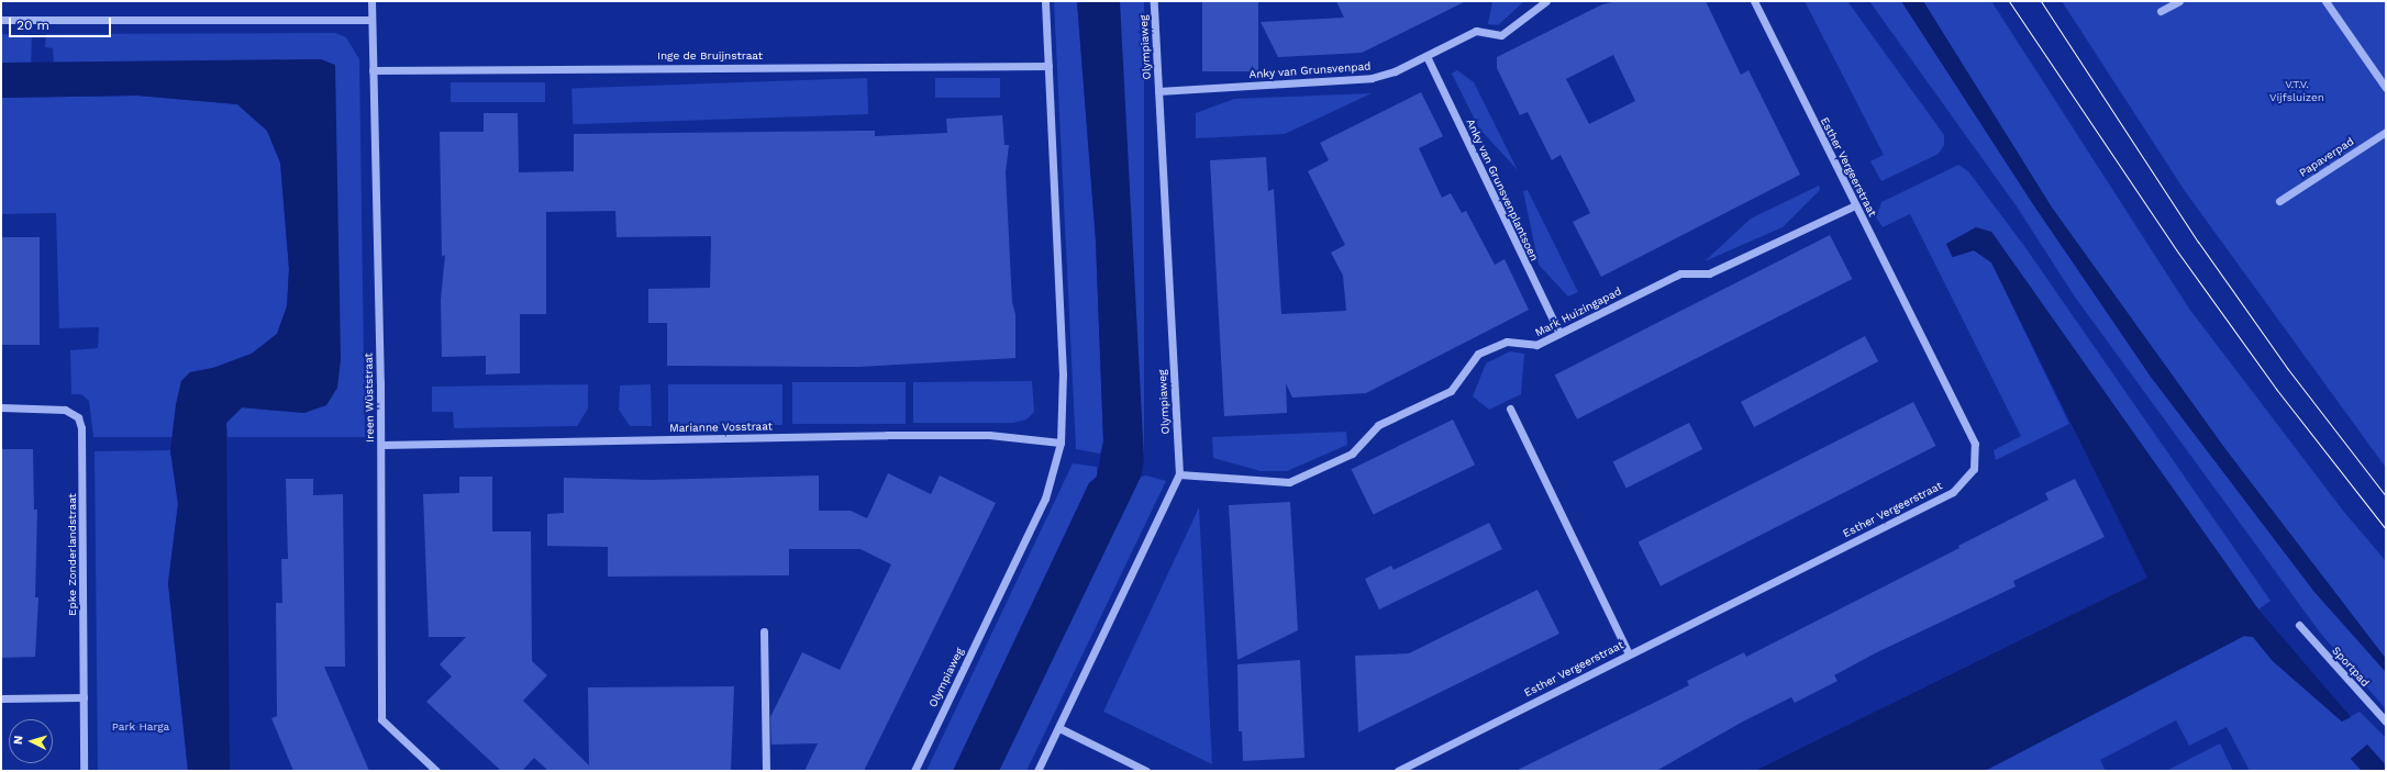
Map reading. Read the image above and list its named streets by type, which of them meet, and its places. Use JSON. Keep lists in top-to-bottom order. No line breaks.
{"streets":{"street":["Olympiaweg","Inge de Bruijnstraat","Anky van Grunsvenpad","Papaverpad","Esther Vergeerstraat","Anky van Grunsvenplantsoen","Mark Huizingapad","Ireen Wüststraat","Marianne Vosstraat","Epke Zonderlandstraat","Sportpad"]},"crossings":[["Olympiaweg","Inge de Bruijnstraat"],["Olympiaweg","Anky van Grunsvenpad"],["Olympiaweg","Mark Huizingapad"],["Olympiaweg","Marianne Vosstraat"],["Inge de Bruijnstraat","Ireen Wüststraat"],["Anky van Grunsvenpad","Anky van Grunsvenplantsoen"],["Esther Vergeerstraat","Mark Huizingapad"],["Anky van Grunsvenplantsoen","Mark Huizingapad"],["Ireen Wüststraat","Marianne Vosstraat"]],"parks":["V.T.V. Vijfsluizen","Park Harga"],"scale_bar":"20 m","north":"left"}
